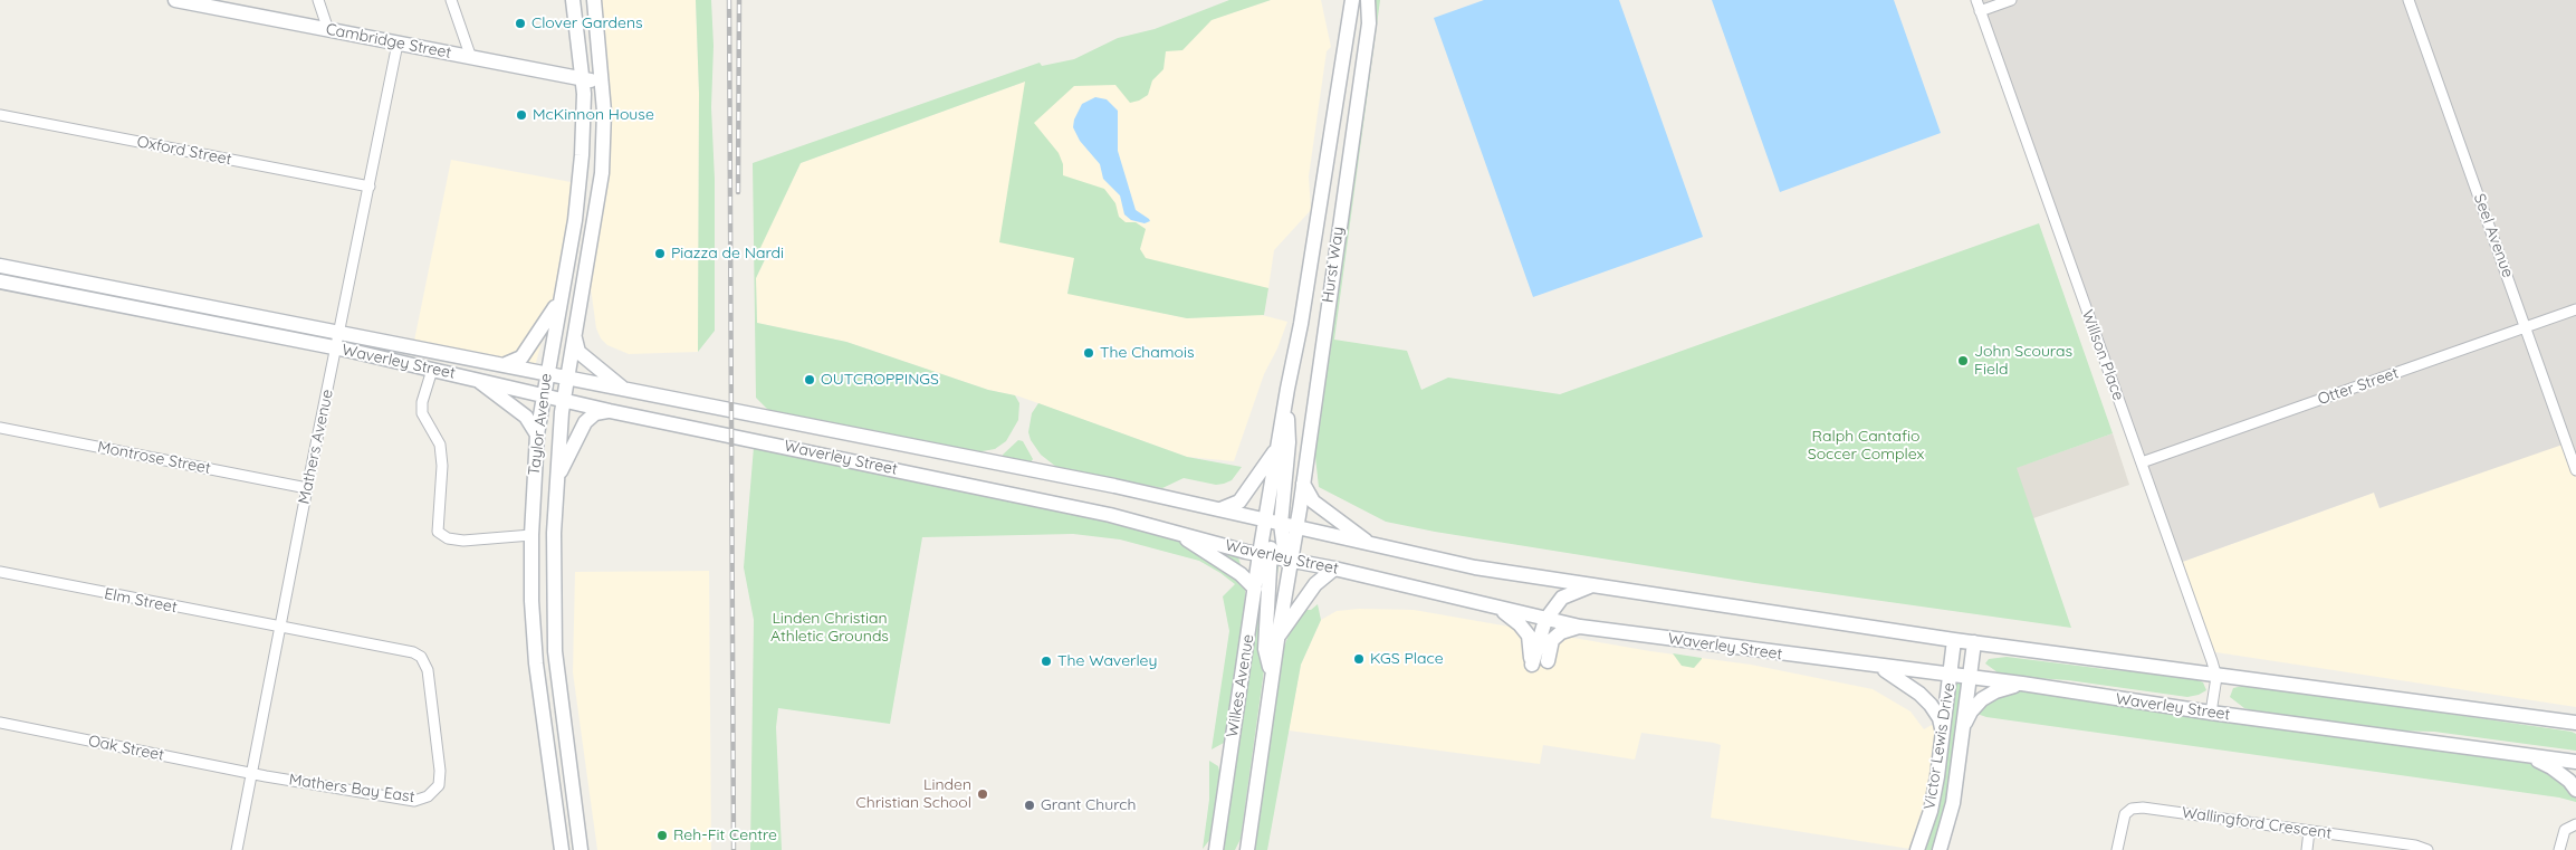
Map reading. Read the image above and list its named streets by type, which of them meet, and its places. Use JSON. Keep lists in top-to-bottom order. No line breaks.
{"streets":{"main road":["Cambridge Street","Hurst Way","Waverley Street","Taylor Avenue","Wilkes Avenue","Victor Lewis Drive"],"street":["Oxford Street","Seel Avenue","Willson Place","Otter Street","Mathers Avenue","Montrose Street","Elm Street","Oak Street","Mathers Bay East","Wallingford Crescent"]},"crossings":[["Cambridge Street","Taylor Avenue"],["Cambridge Street","Mathers Avenue"],["Oxford Street","Mathers Avenue"],["Seel Avenue","Otter Street"],["Hurst Way","Waverley Street"],["Hurst Way","Wilkes Avenue"],["Willson Place","Waverley Street"],["Willson Place","Otter Street"],["Waverley Street","Taylor Avenue"],["Waverley Street","Mathers Avenue"],["Waverley Street","Wilkes Avenue"],["Waverley Street","Victor Lewis Drive"],["Mathers Avenue","Montrose Street"],["Mathers Avenue","Elm Street"],["Mathers Avenue","Oak Street"],["Mathers Avenue","Mathers Bay East"],["Elm Street","Mathers Bay East"],["Oak Street","Mathers Bay East"]],"parks":["Ralph Cantafio Soccer Complex","Linden Christian Athletic Grounds"],"places":["Clover Gardens","McKinnon House","Piazza de Nardi","The Chamois","John Scouras Field","OUTCROPPINGS","KGS Place","The Waverley","Linden Christian School","Grant Church","Reh-Fit Centre"]}
